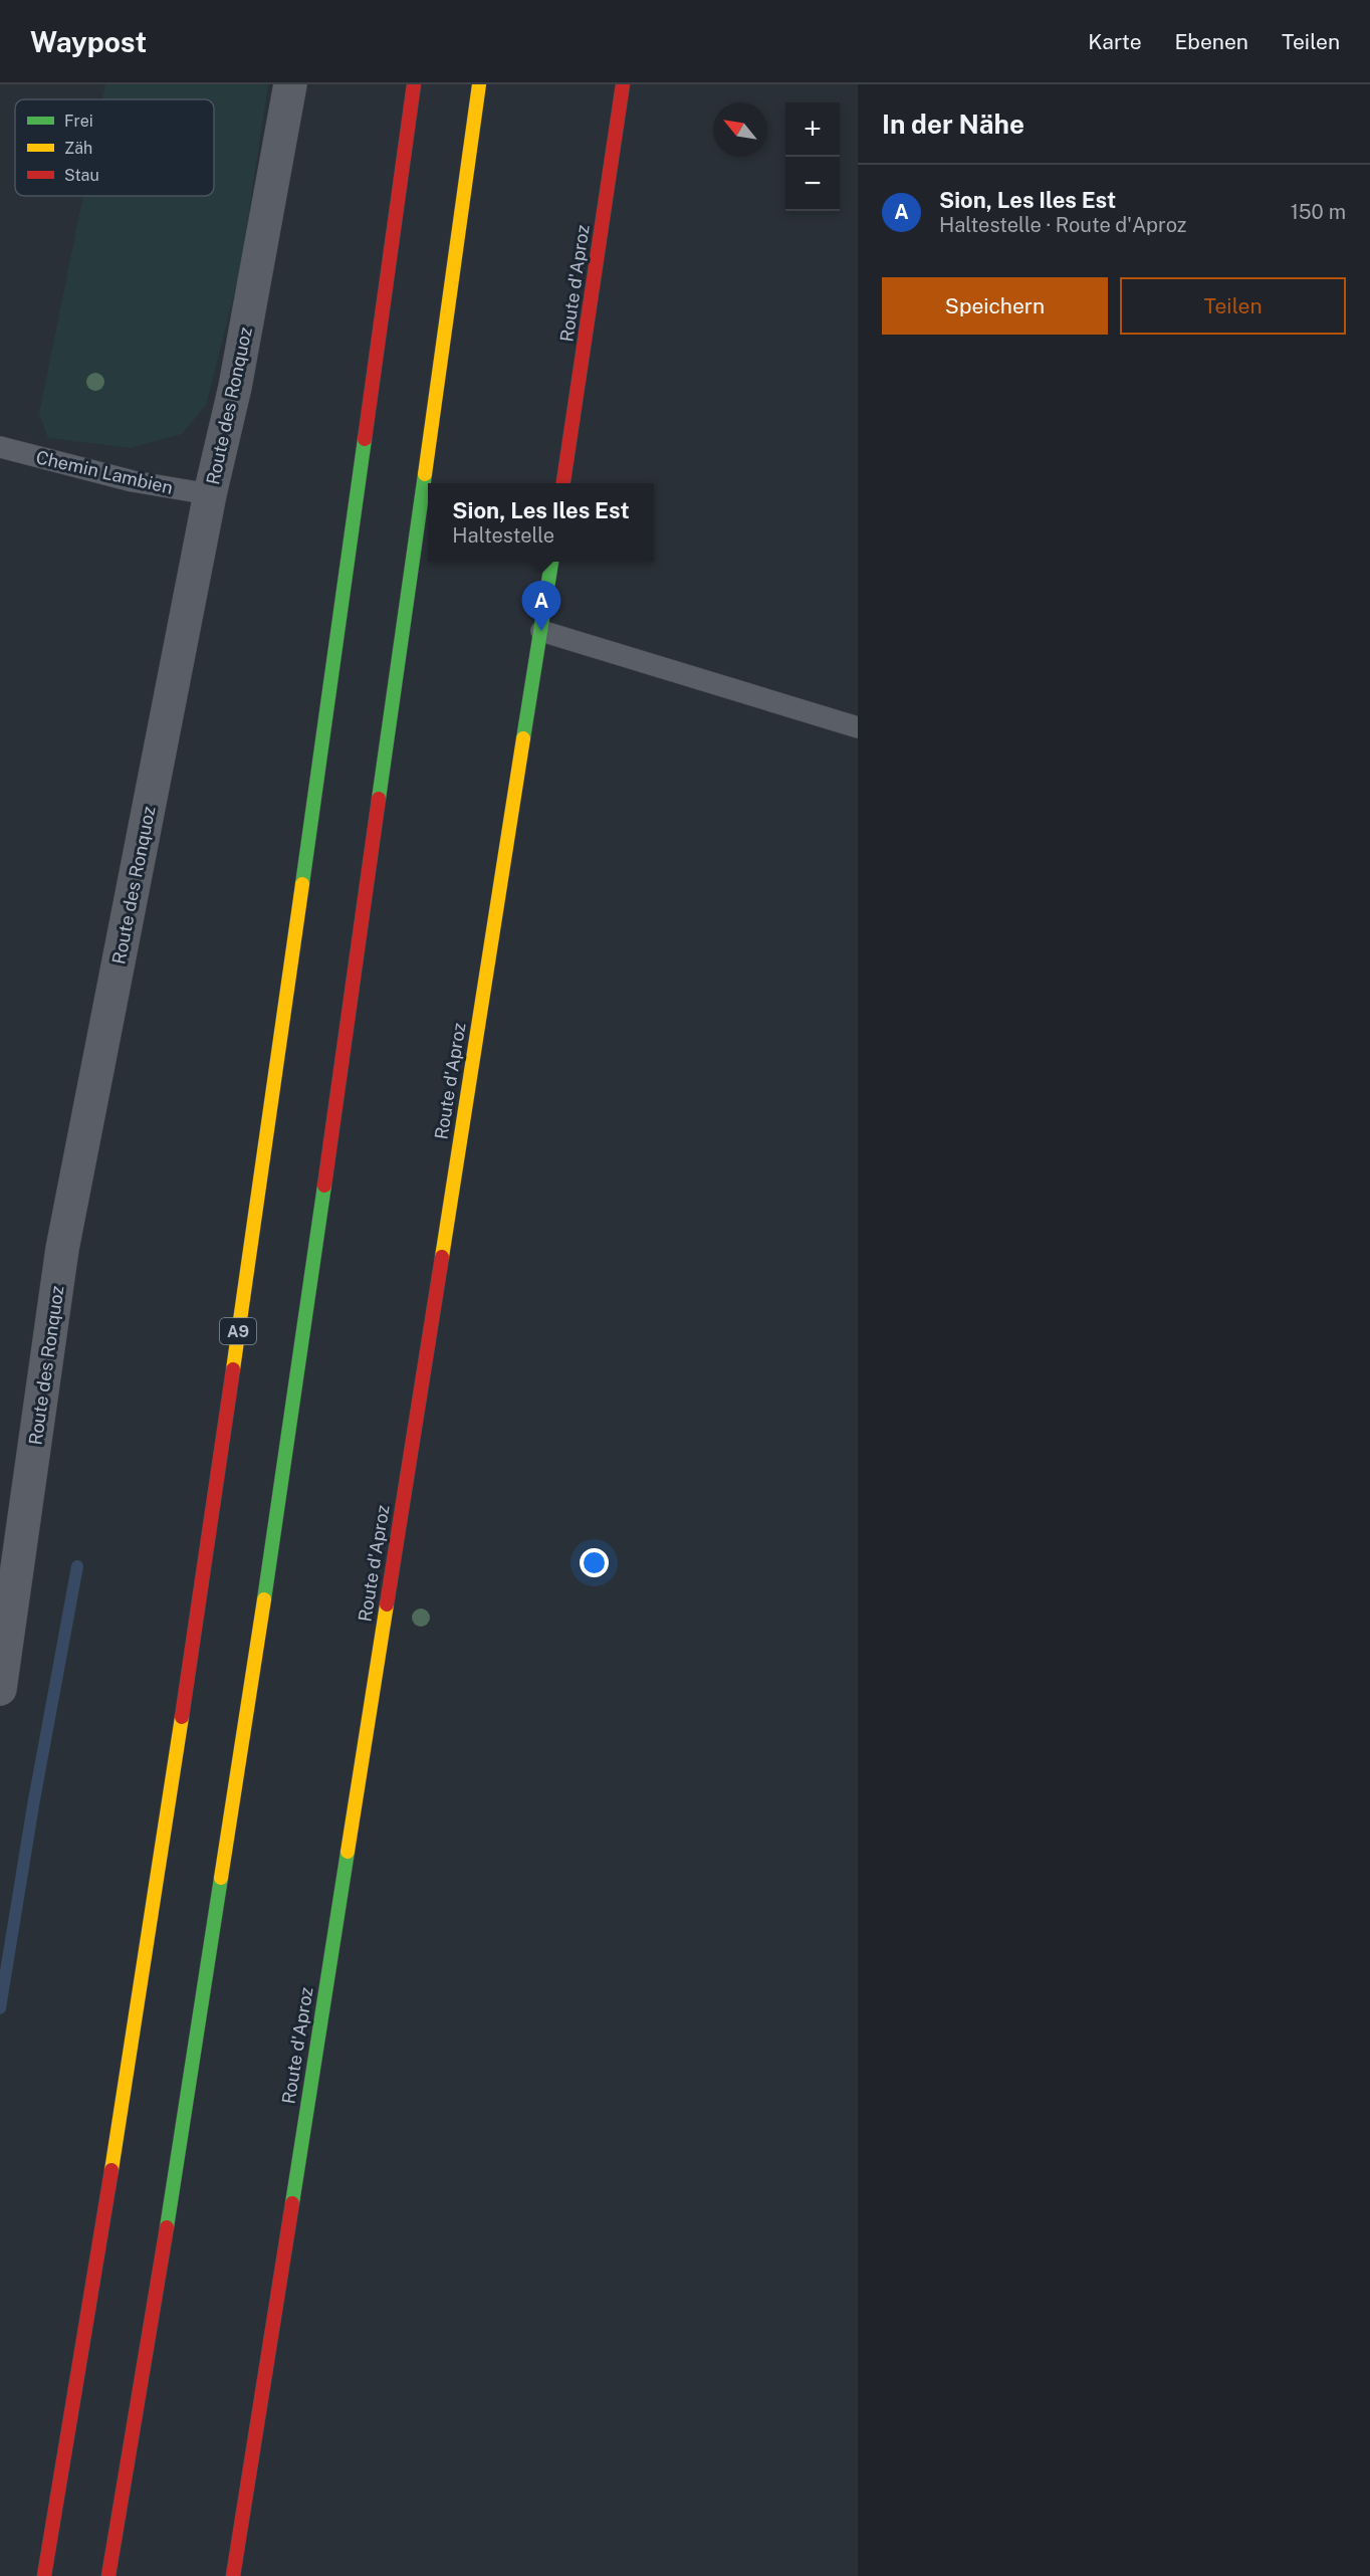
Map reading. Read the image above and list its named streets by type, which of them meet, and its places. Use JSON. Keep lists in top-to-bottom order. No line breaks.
{"streets":{"main road":["Route d'Aproz","A9"],"street":["Route des Ronquoz"],"lane":["Chemin Lambien"]},"crossings":[["Route des Ronquoz","Chemin Lambien"]],"legend":["Frei","Zäh","Stau"],"north":"top left","page":{"header":"Waypost","nav":["Karte","Ebenen","Teilen"],"heading":"In der Nähe","map_buttons":["+","−"],"list":[{"mark":"A","name":"Sion, Les Iles Est","note":"Haltestelle · Route d'Aproz","value":"150 m"}],"buttons":["Speichern","Teilen"],"popup":["Sion, Les Iles Est","Haltestelle"],"pins":"A"}}
